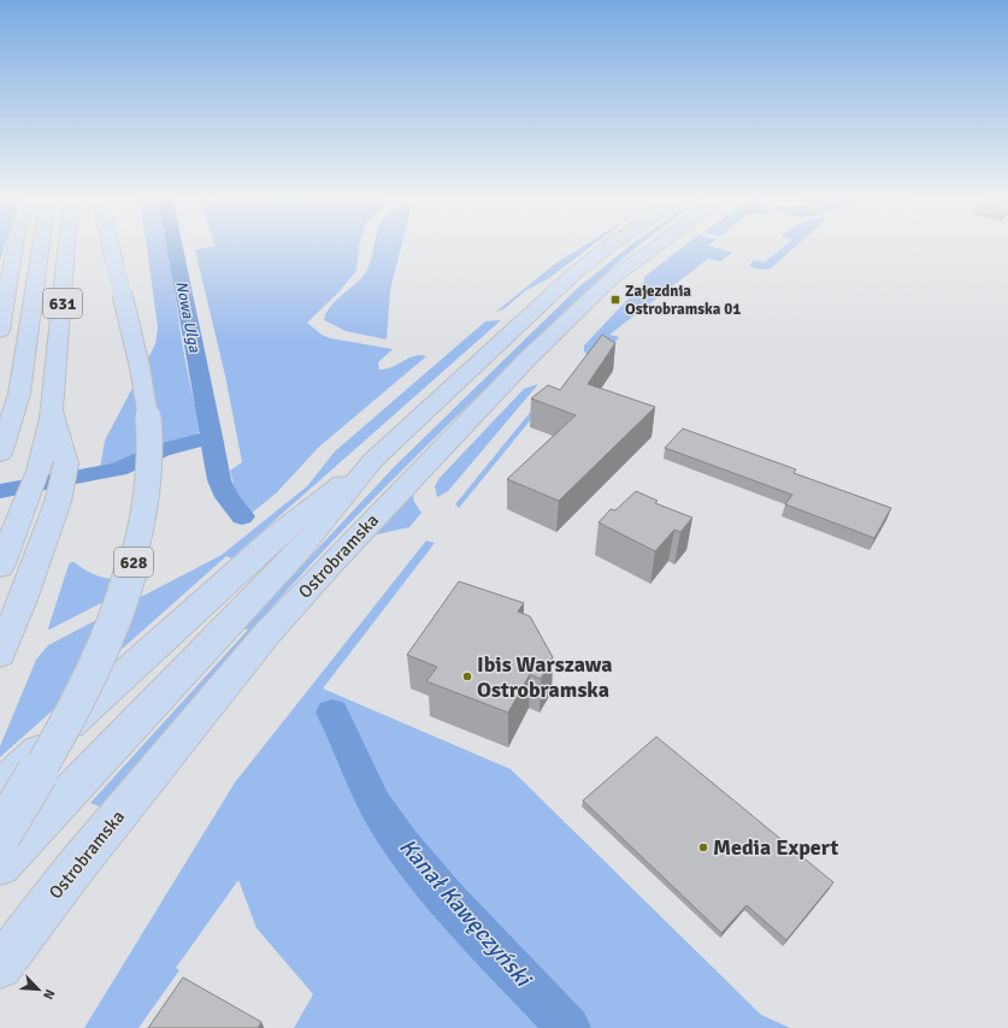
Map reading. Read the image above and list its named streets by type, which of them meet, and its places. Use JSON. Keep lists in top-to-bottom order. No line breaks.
{"streets":{"main road":["631","Ostrobramska","628"]},"water":["Nowa Ulga","Kanał Kawęczyński"],"places":{"transit":["Zajezdnia Ostrobramska 01"],"other":["Ibis Warszawa Ostrobramska","Media Expert"]},"north":"bottom right"}
